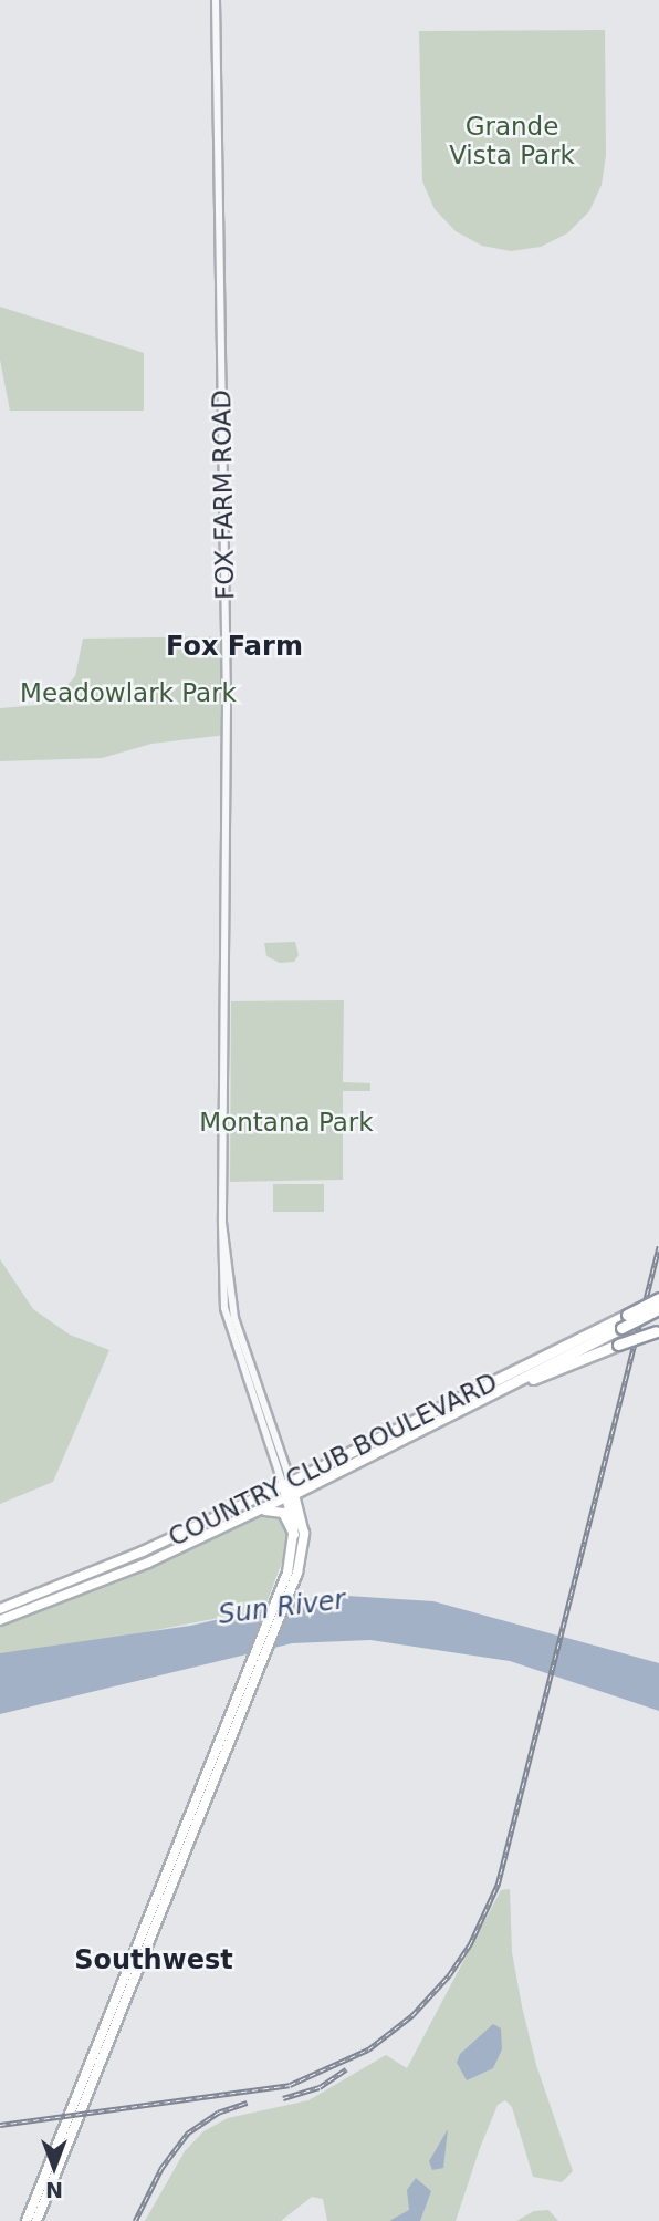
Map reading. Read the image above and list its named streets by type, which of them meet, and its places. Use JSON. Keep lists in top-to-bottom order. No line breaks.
{"streets":{"highway":["COUNTRY CLUB BOULEVARD"],"street":["FOX FARM ROAD"]},"crossings":[["FOX FARM ROAD","COUNTRY CLUB BOULEVARD"]],"districts":["Fox Farm","Southwest"],"water":["Sun River"],"parks":["Grande Vista Park","Meadowlark Park","Montana Park"],"north":"bottom"}
